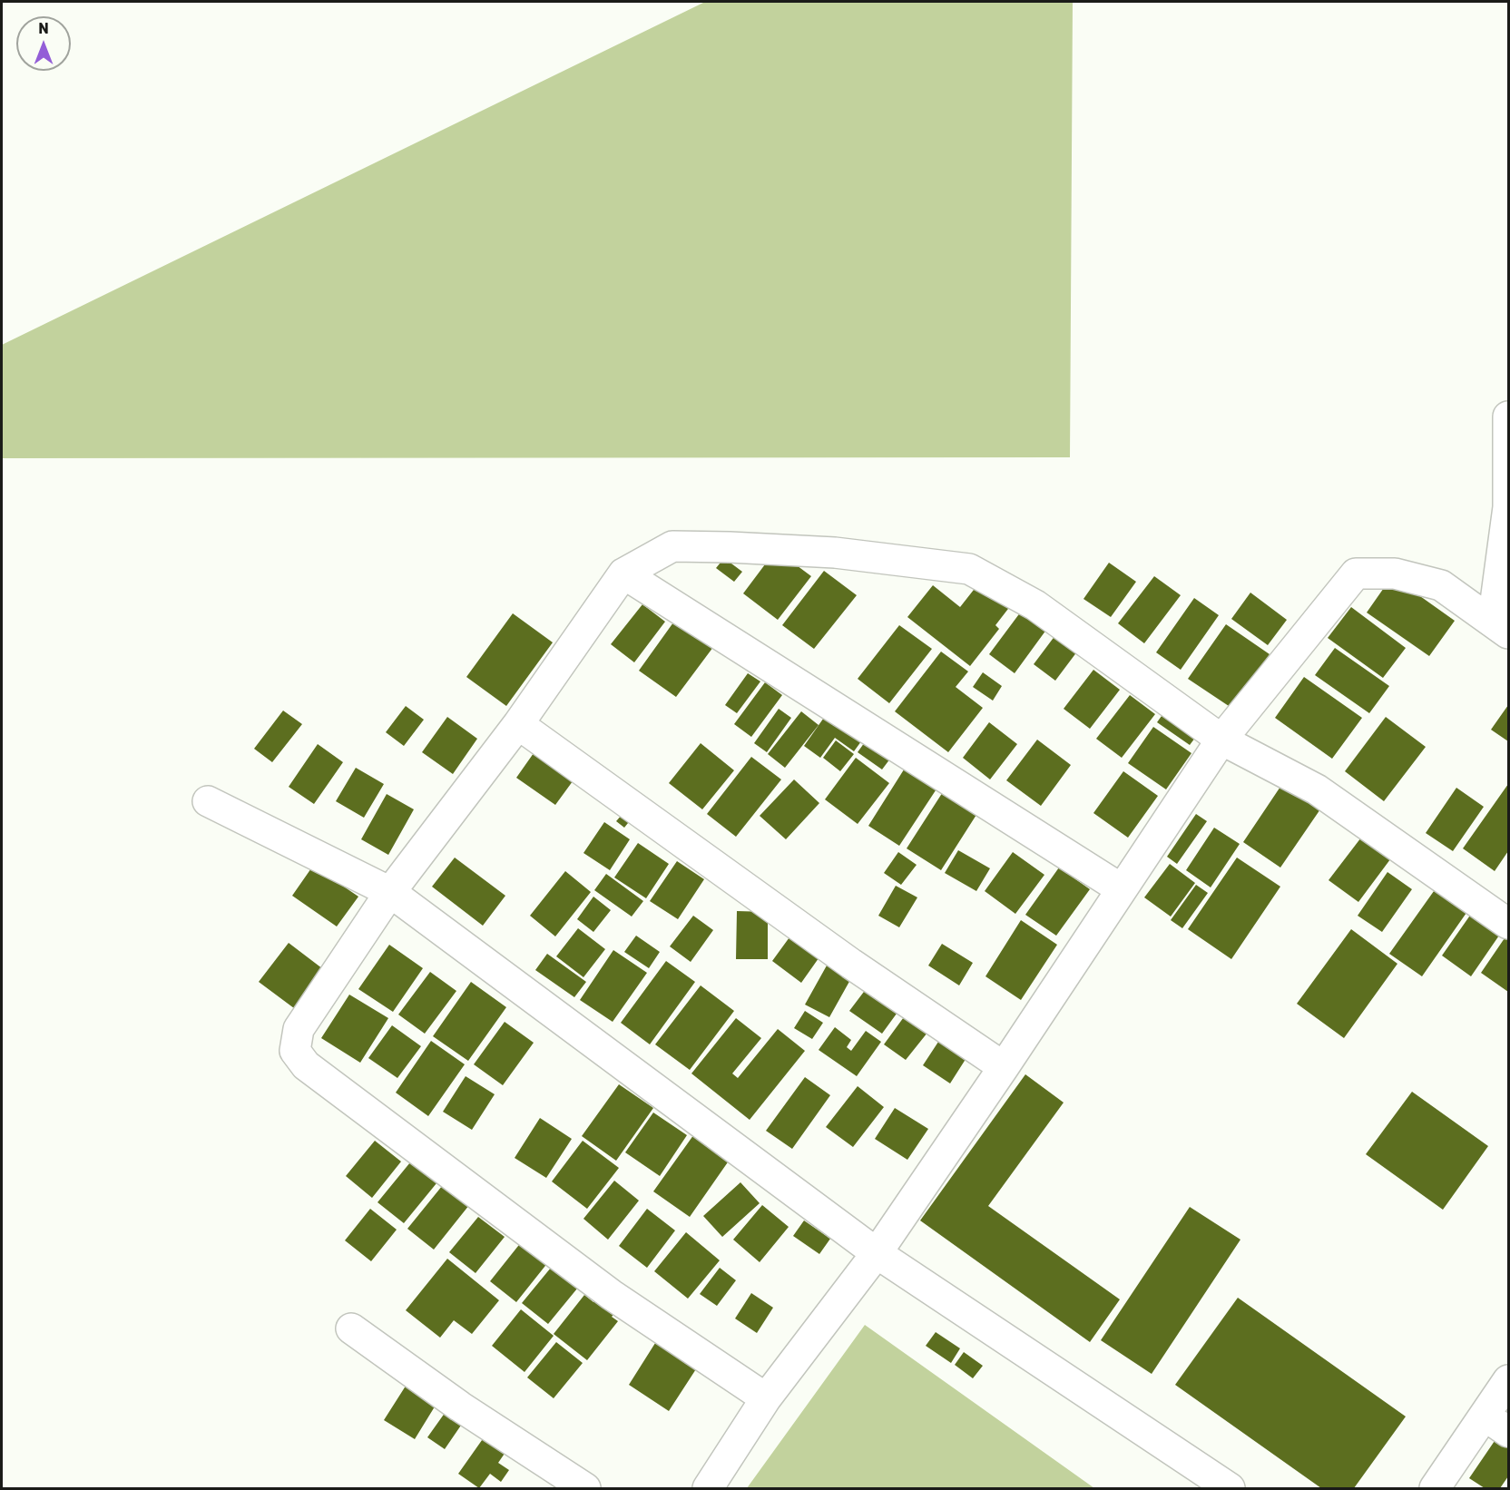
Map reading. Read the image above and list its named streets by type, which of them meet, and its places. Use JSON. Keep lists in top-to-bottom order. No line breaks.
{"north":"top"}
